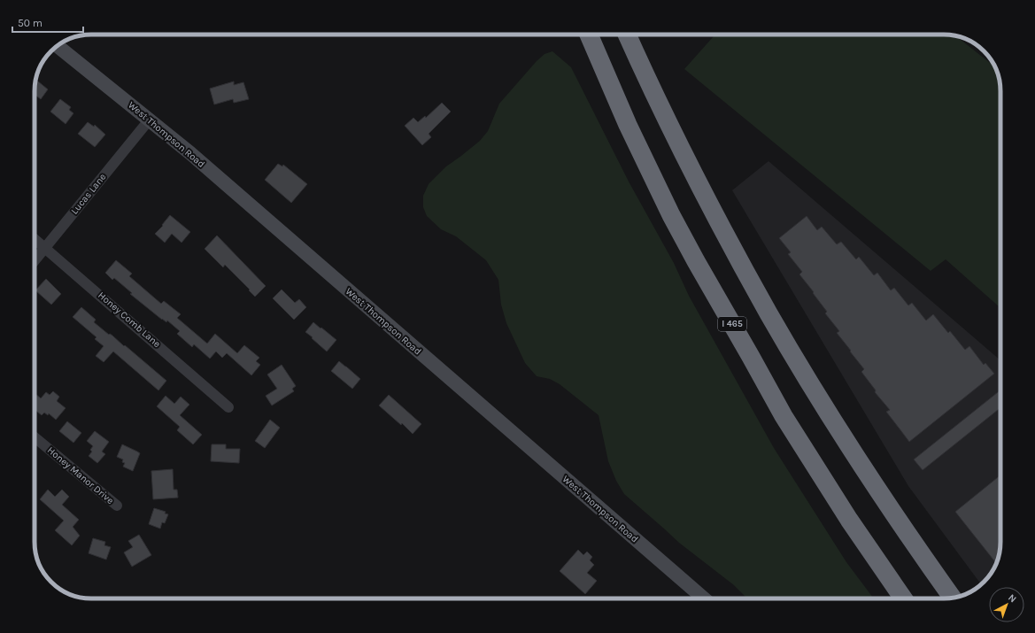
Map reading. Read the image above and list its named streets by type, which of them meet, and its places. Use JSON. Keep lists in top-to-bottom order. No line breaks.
{"streets":{"highway":["I 465"],"main road":["West Thompson Road"],"street":["Lucas Lane","Honey Comb Lane","Honey Manor Drive"]},"crossings":[["West Thompson Road","Lucas Lane"],["Lucas Lane","Honey Comb Lane"]],"scale_bar":"50 m","north":"top right"}
